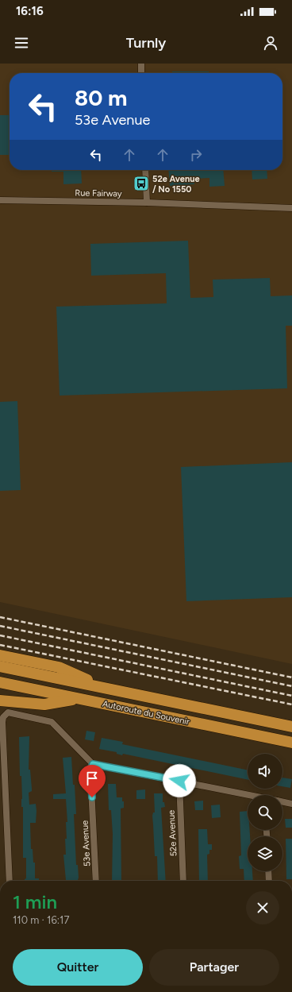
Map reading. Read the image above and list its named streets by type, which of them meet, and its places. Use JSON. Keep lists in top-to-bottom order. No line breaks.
{"streets":{"highway":["Autoroute du Souvenir"],"street":["Rue Fairway","52e Avenue","53e Avenue"]},"places":{"bus stop":["52e Avenue / No 1550"]},"page":{"status":"16:16","header":"Turnly","turn":["80 m","53e Avenue"],"heading":["1 min","110 m · 16:17"],"buttons":["Quitter","Partager"]}}
